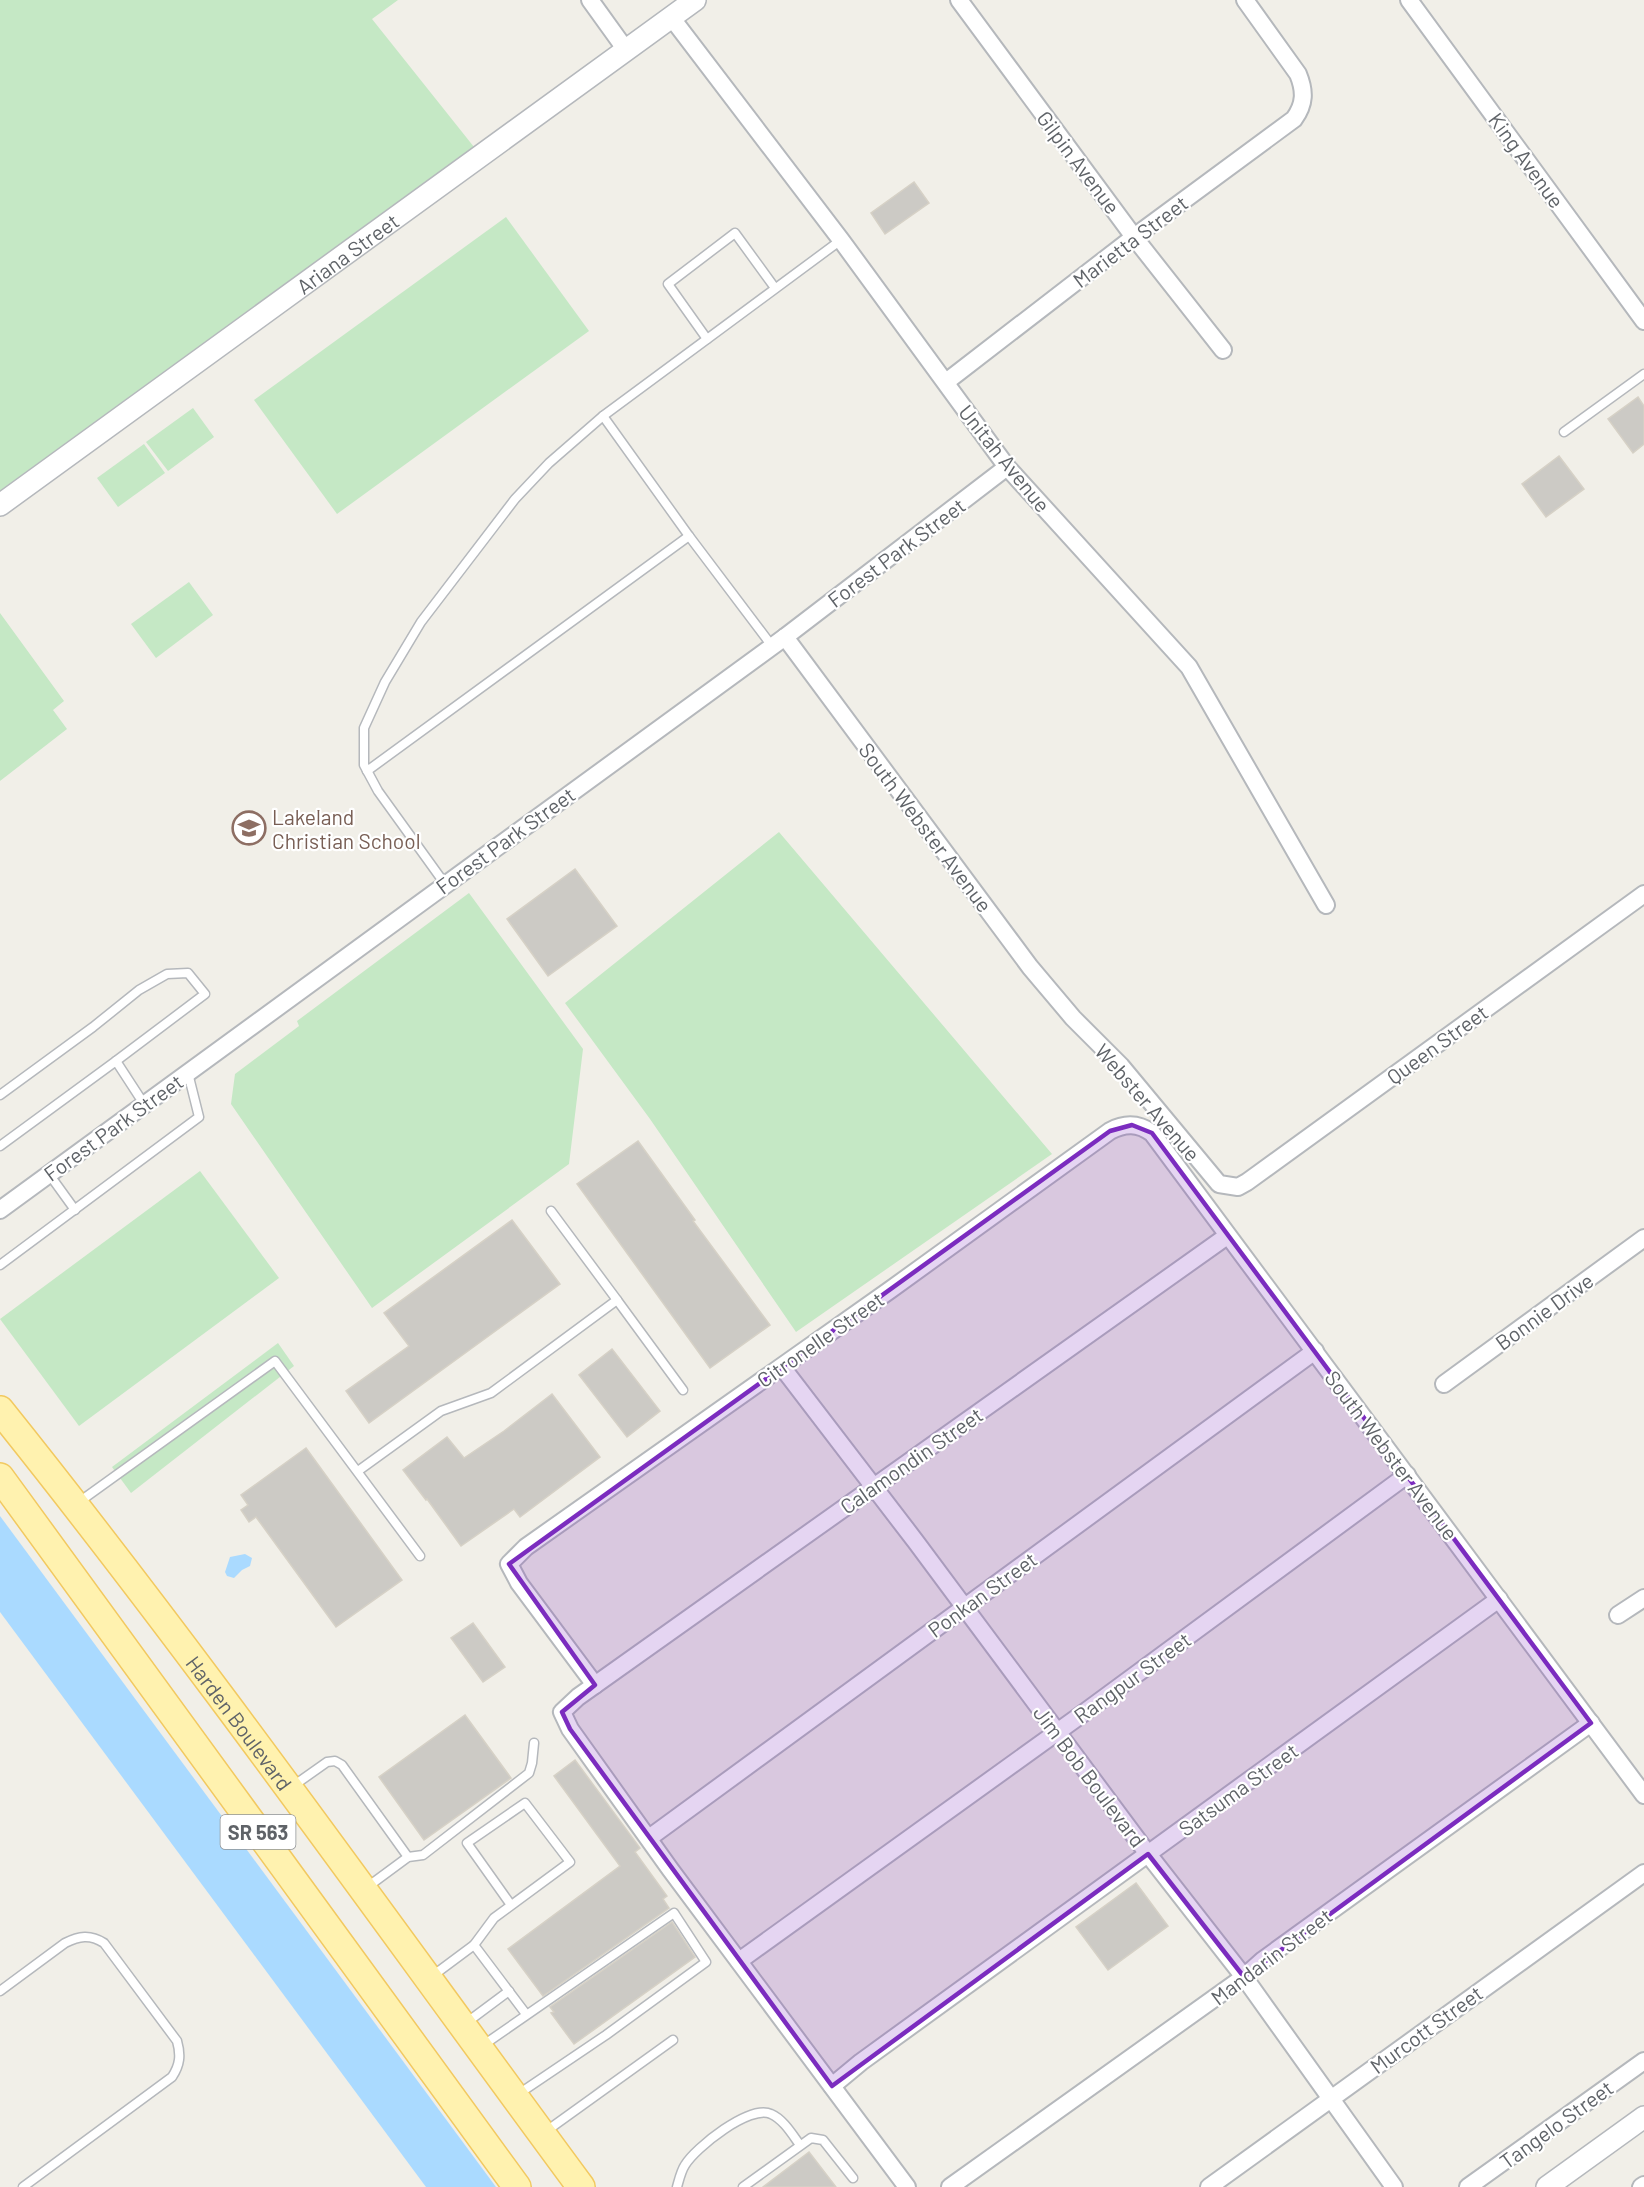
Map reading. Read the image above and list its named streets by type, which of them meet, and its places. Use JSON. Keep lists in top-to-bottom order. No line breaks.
{"streets":{"main road":["Harden Boulevard","SR 563"],"street":["King Avenue","Gilpin Avenue","Marietta Street","Ariana Street","Unitah Avenue","Forest Park Street","South Webster Avenue","Queen Street","Webster Avenue","Bonnie Drive","Citronelle Street","Calamondin Street","Ponkan Street","Rangpur Street","Jim Bob Boulevard","Satsuma Street","Mandarin Street","Murcott Street","Tangelo Street"]},"crossings":[["Gilpin Avenue","Marietta Street"],["Marietta Street","Unitah Avenue"],["Ariana Street","Unitah Avenue"],["Unitah Avenue","Forest Park Street"],["Forest Park Street","South Webster Avenue"],["South Webster Avenue","Webster Avenue"],["South Webster Avenue","Citronelle Street"],["South Webster Avenue","Calamondin Street"],["South Webster Avenue","Ponkan Street"],["South Webster Avenue","Rangpur Street"],["South Webster Avenue","Satsuma Street"],["South Webster Avenue","Mandarin Street"],["Queen Street","Webster Avenue"],["Citronelle Street","Calamondin Street"],["Citronelle Street","Jim Bob Boulevard"],["Calamondin Street","Ponkan Street"],["Calamondin Street","Jim Bob Boulevard"],["Ponkan Street","Jim Bob Boulevard"],["Rangpur Street","Jim Bob Boulevard"],["Jim Bob Boulevard","Satsuma Street"],["Jim Bob Boulevard","Mandarin Street"],["Jim Bob Boulevard","Murcott Street"]],"places":{"school or university":["Lakeland Christian School"]}}
